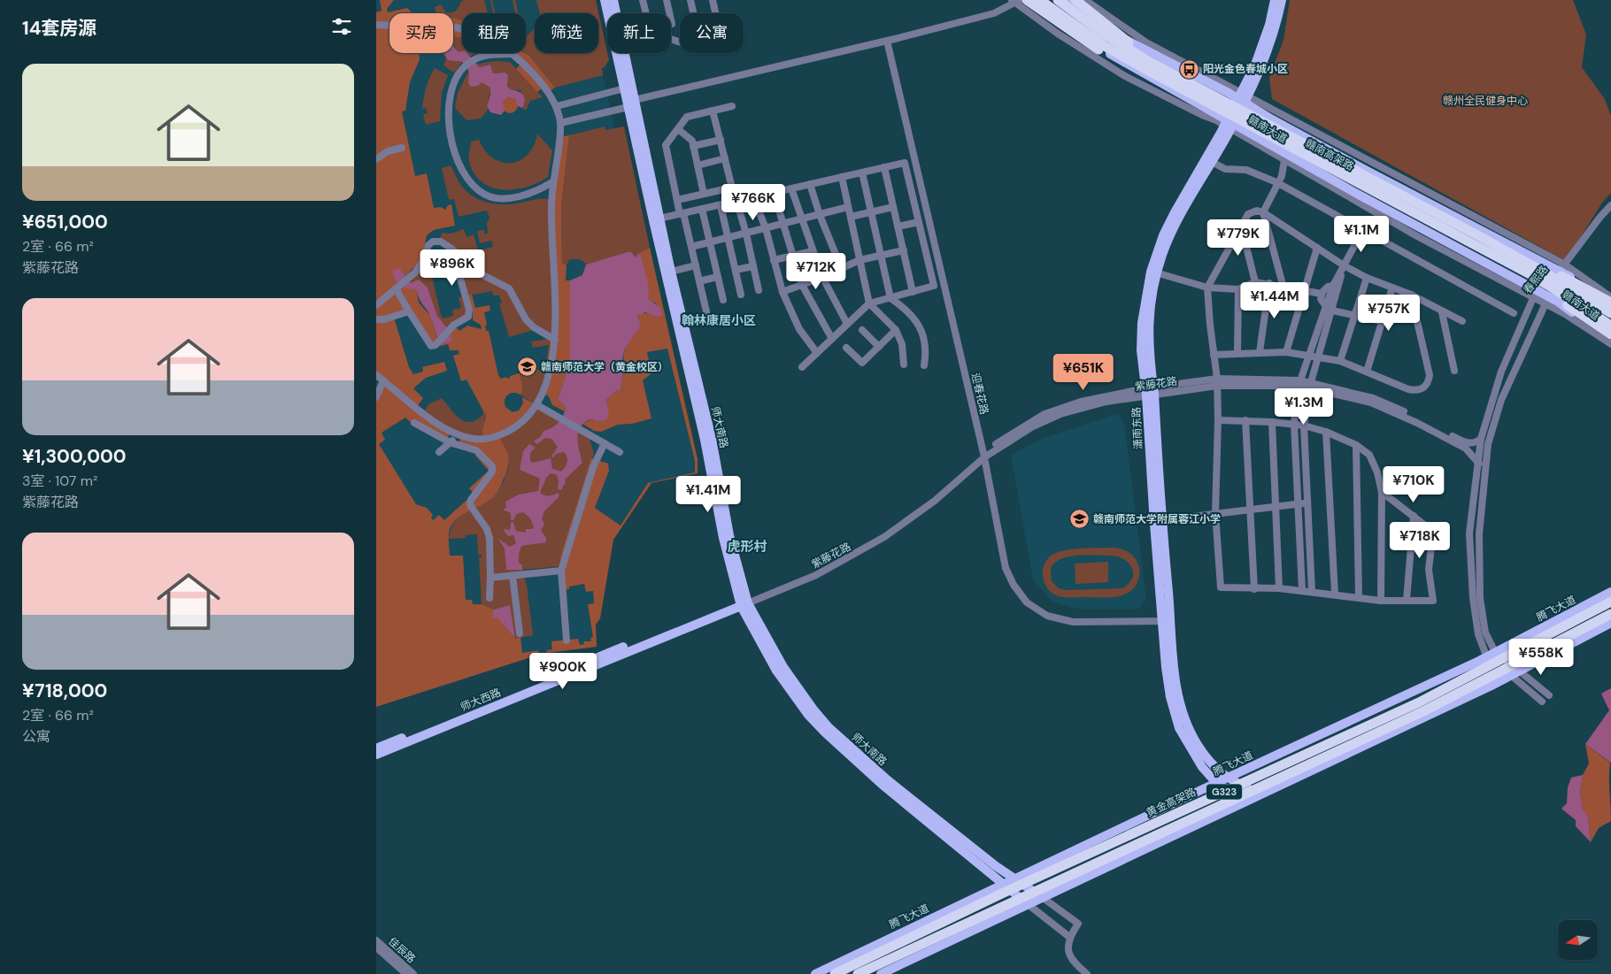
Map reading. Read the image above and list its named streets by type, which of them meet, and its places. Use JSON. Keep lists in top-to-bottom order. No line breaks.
{"streets":{"highway":["赣南高架路","G323","黄金高架路"],"main road":["赣南大道","师大南路","潇雨东路","腾飞大道","师大西路"],"street":["春熙路","紫藤花路","迎春花路","佳辰路"]},"crossings":[["赣南大道","春熙路"],["赣南大道","潇雨东路"],["春熙路","紫藤花路"],["春熙路","腾飞大道"],["紫藤花路","迎春花路"],["紫藤花路","师大南路"],["紫藤花路","潇雨东路"],["紫藤花路","师大西路"],["迎春花路","潇雨东路"],["师大南路","腾飞大道"],["师大南路","师大西路"],["潇雨东路","腾飞大道"]],"districts":["翰林康居小区","虎形村"],"parks":["赣州全民健身中心"],"places":{"bus stop":["阳光金色春城小区"],"school or university":["赣南师范大学（黄金校区）","赣南师范大学附属蓉江小学"]},"north":"left","page":{"heading":"14套房源","chip":["买房","租房","筛选","新上","公寓"],"list":[{"name":"¥651,000","note":"2室 · 66 m² · 紫藤花路"},{"name":"¥1,300,000","note":"3室 · 107 m² · 紫藤花路"},{"name":"¥718,000","note":"2室 · 66 m² · 公寓"}],"price":["¥766K","¥1.1M","¥779K","¥896K","¥712K","¥1.44M","¥757K","¥651K","¥1.3M","¥710K","¥1.41M","¥718K","¥558K","¥900K"]}}
